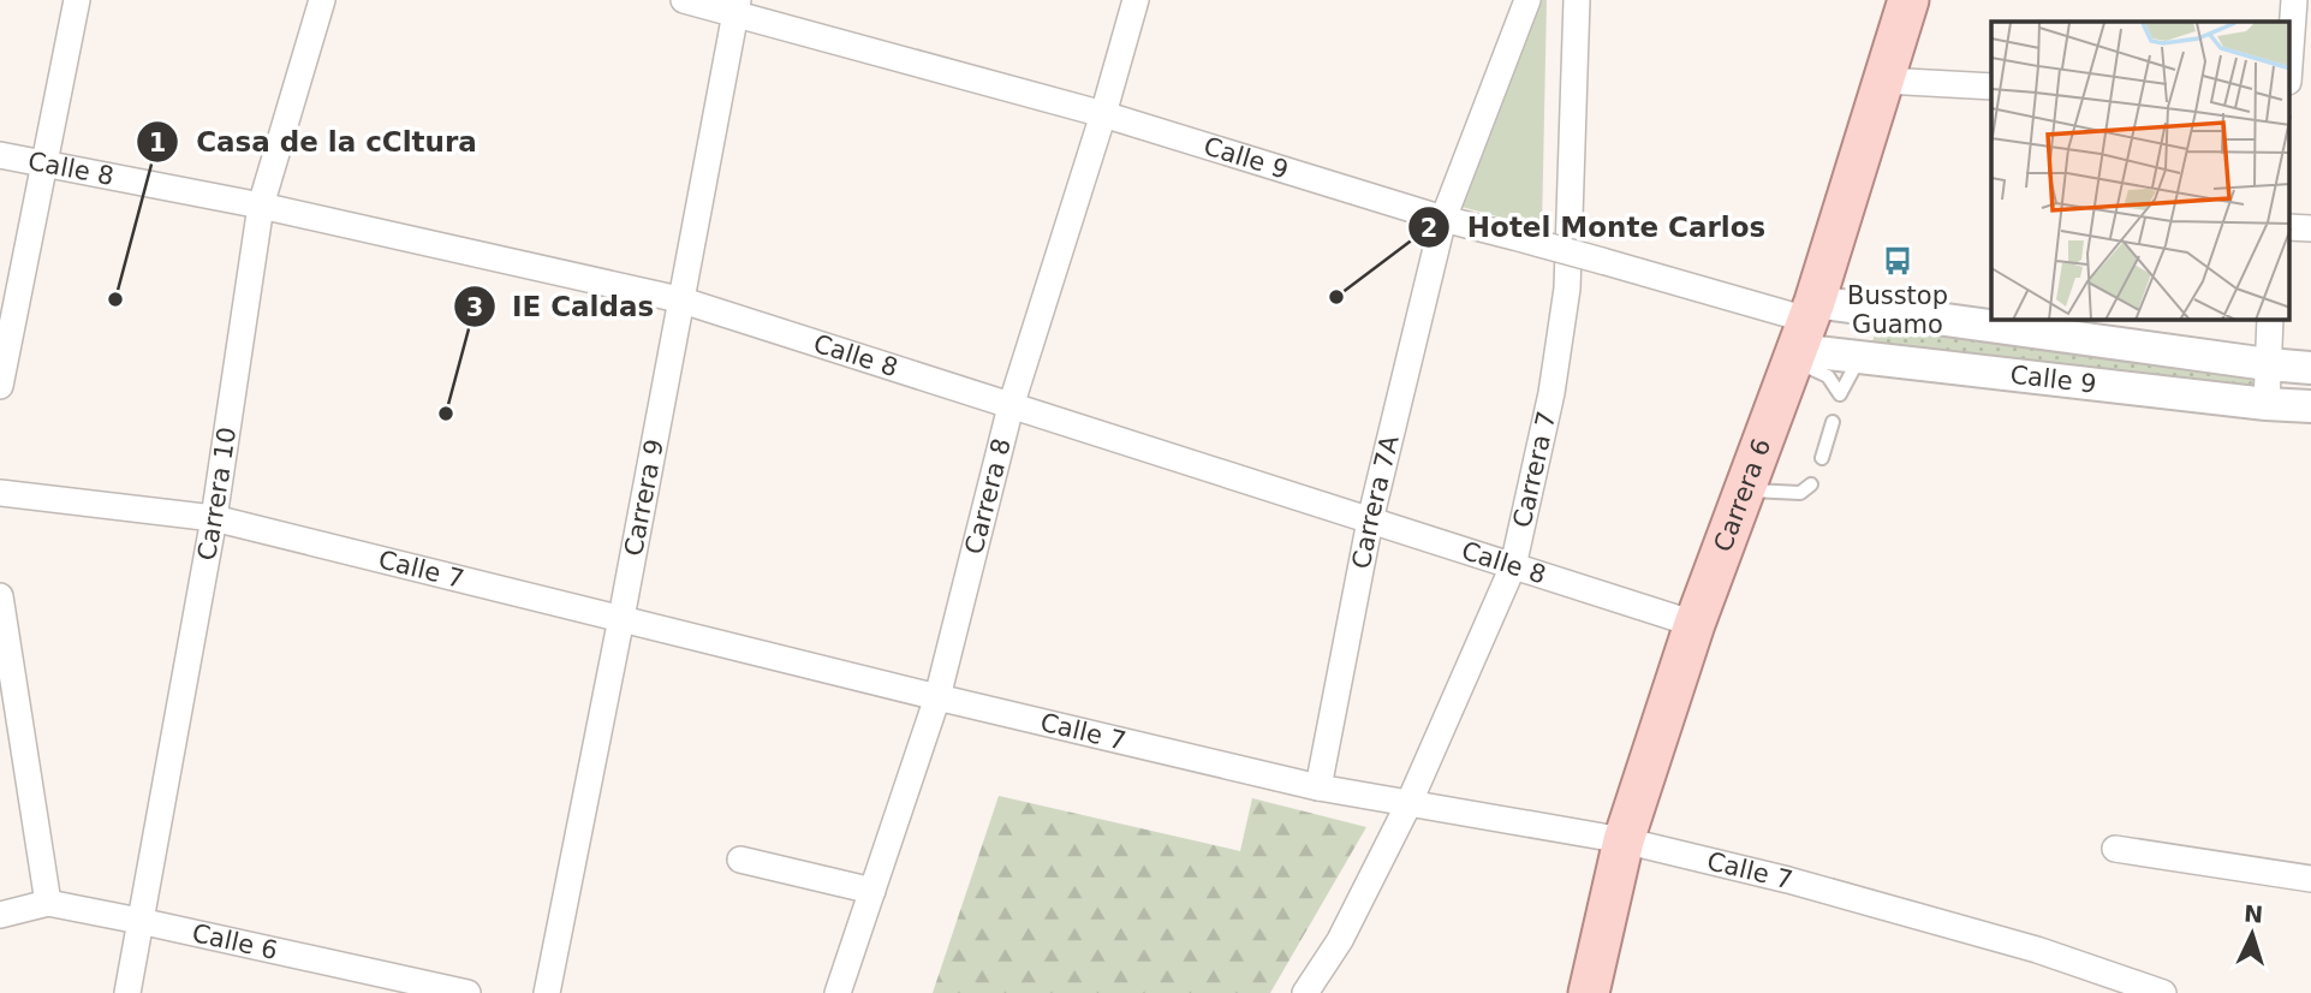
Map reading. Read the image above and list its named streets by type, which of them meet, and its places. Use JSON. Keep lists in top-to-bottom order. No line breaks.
{"streets":{"main road":["Carrera 6"],"street":["Calle 9","Calle 8","Carrera 7","Carrera 10","Carrera 9","Carrera 8","Carrera 7A","Calle 7","Calle 6"]},"crossings":[["Calle 9","Carrera 6"],["Calle 9","Carrera 9"],["Calle 9","Carrera 8"],["Calle 9","Carrera 7A"],["Calle 8","Carrera 7"],["Calle 8","Carrera 10"],["Calle 8","Carrera 6"],["Calle 8","Carrera 9"],["Calle 8","Carrera 8"],["Calle 8","Carrera 7A"],["Carrera 7","Calle 7"],["Carrera 10","Calle 7"],["Carrera 10","Calle 6"],["Carrera 6","Calle 7"],["Carrera 9","Calle 7"],["Carrera 8","Calle 7"],["Carrera 7A","Calle 7"]],"places":{"bus stop":["Busstop Guamo"],"other":["Hotel Monte Carlos","Casa de la cCltura","IE Caldas"]},"north":"top"}
